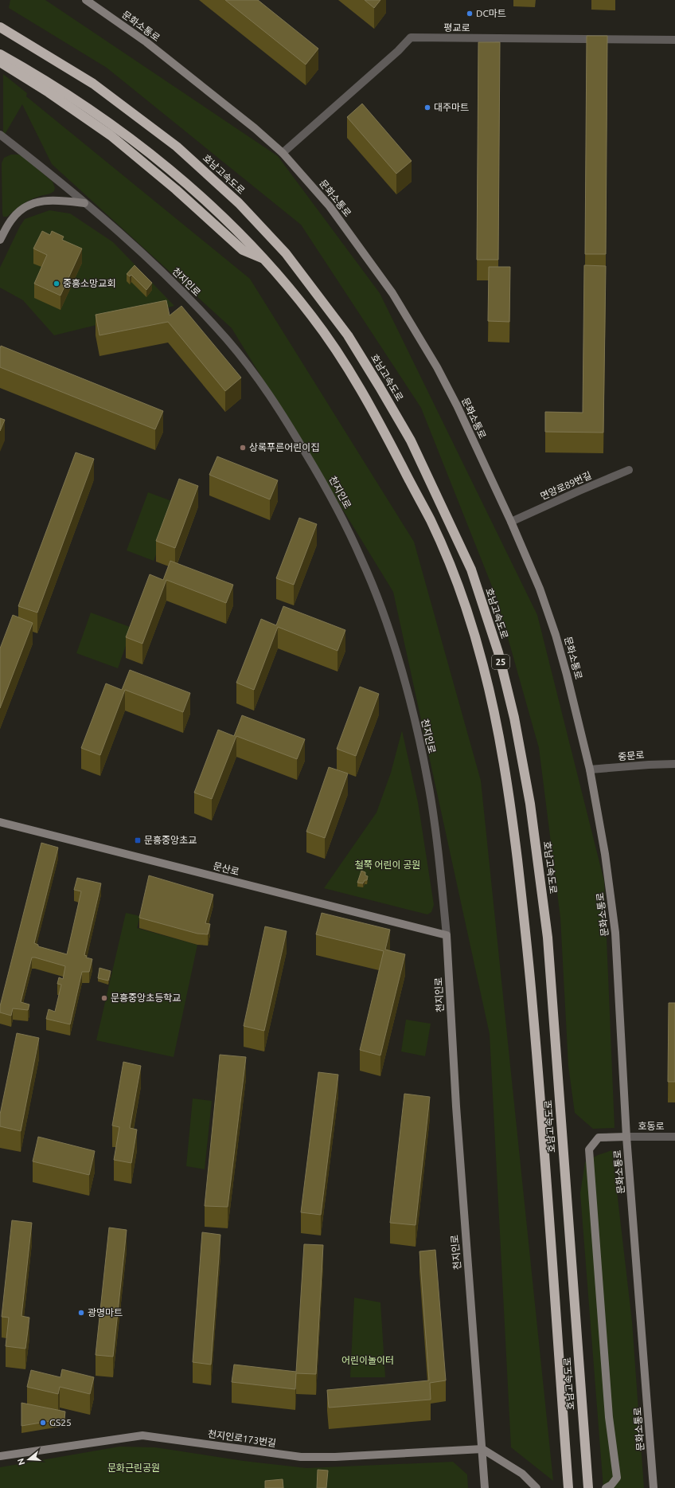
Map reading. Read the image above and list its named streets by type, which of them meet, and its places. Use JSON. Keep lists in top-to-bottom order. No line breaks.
{"streets":{"highway":["호남고속도로","25"],"street":["문화소통로","평교로","천지인로","면앙로89번길","중문로","문산로","호동로","천지인로173번길"]},"crossings":[["문화소통로","평교로"],["문화소통로","면앙로89번길"],["문화소통로","중문로"],["문화소통로","호동로"],["천지인로","문산로"],["천지인로","천지인로173번길"]],"parks":["철쭉 어린이 공원","어린이놀이터","문화근린공원"],"places":{"other":["DC마트","대주마트","중흥소망교회","상록푸른어린이집","문흥중앙초등학교","광명마트","GS25"],"transit":["문흥중앙초교"]},"north":"left"}
